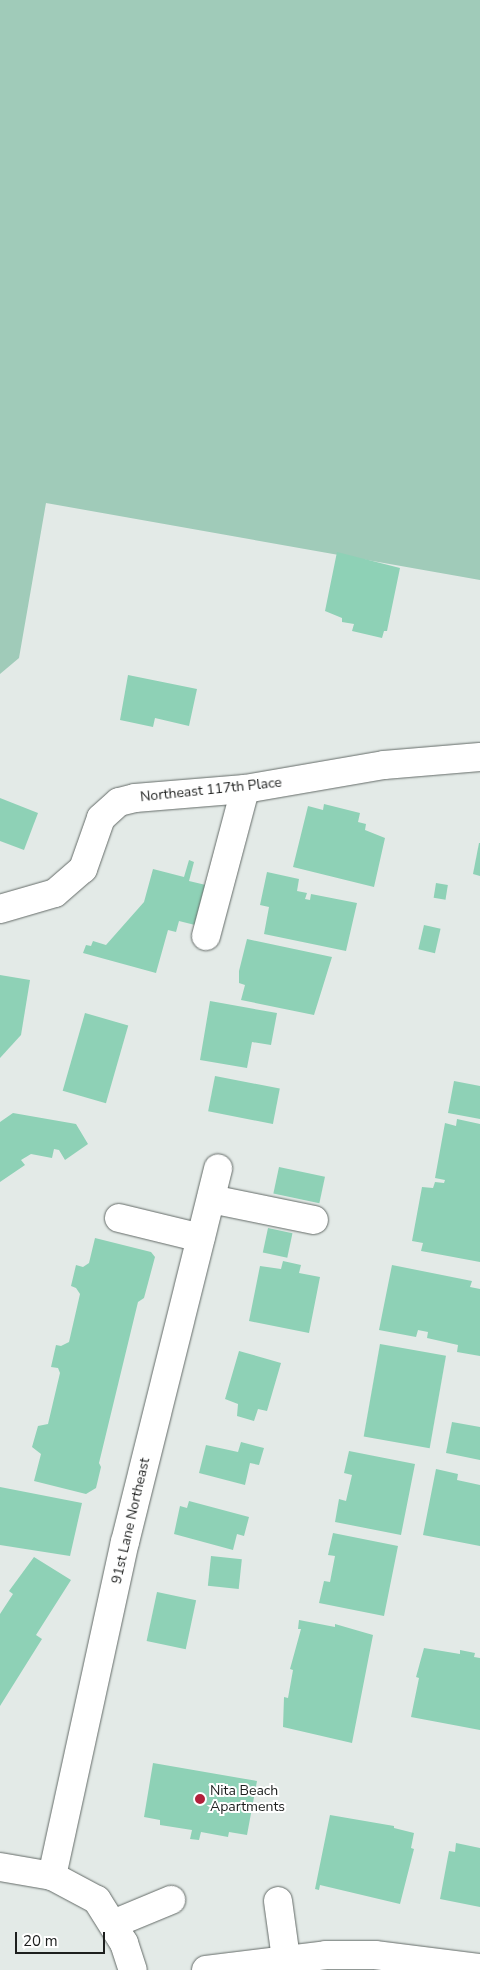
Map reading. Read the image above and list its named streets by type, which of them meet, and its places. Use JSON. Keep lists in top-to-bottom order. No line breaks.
{"streets":{"street":["Northeast 117th Place","91st Lane Northeast"]},"places":["Nita Beach Apartments"],"scale_bar":"20 m"}
